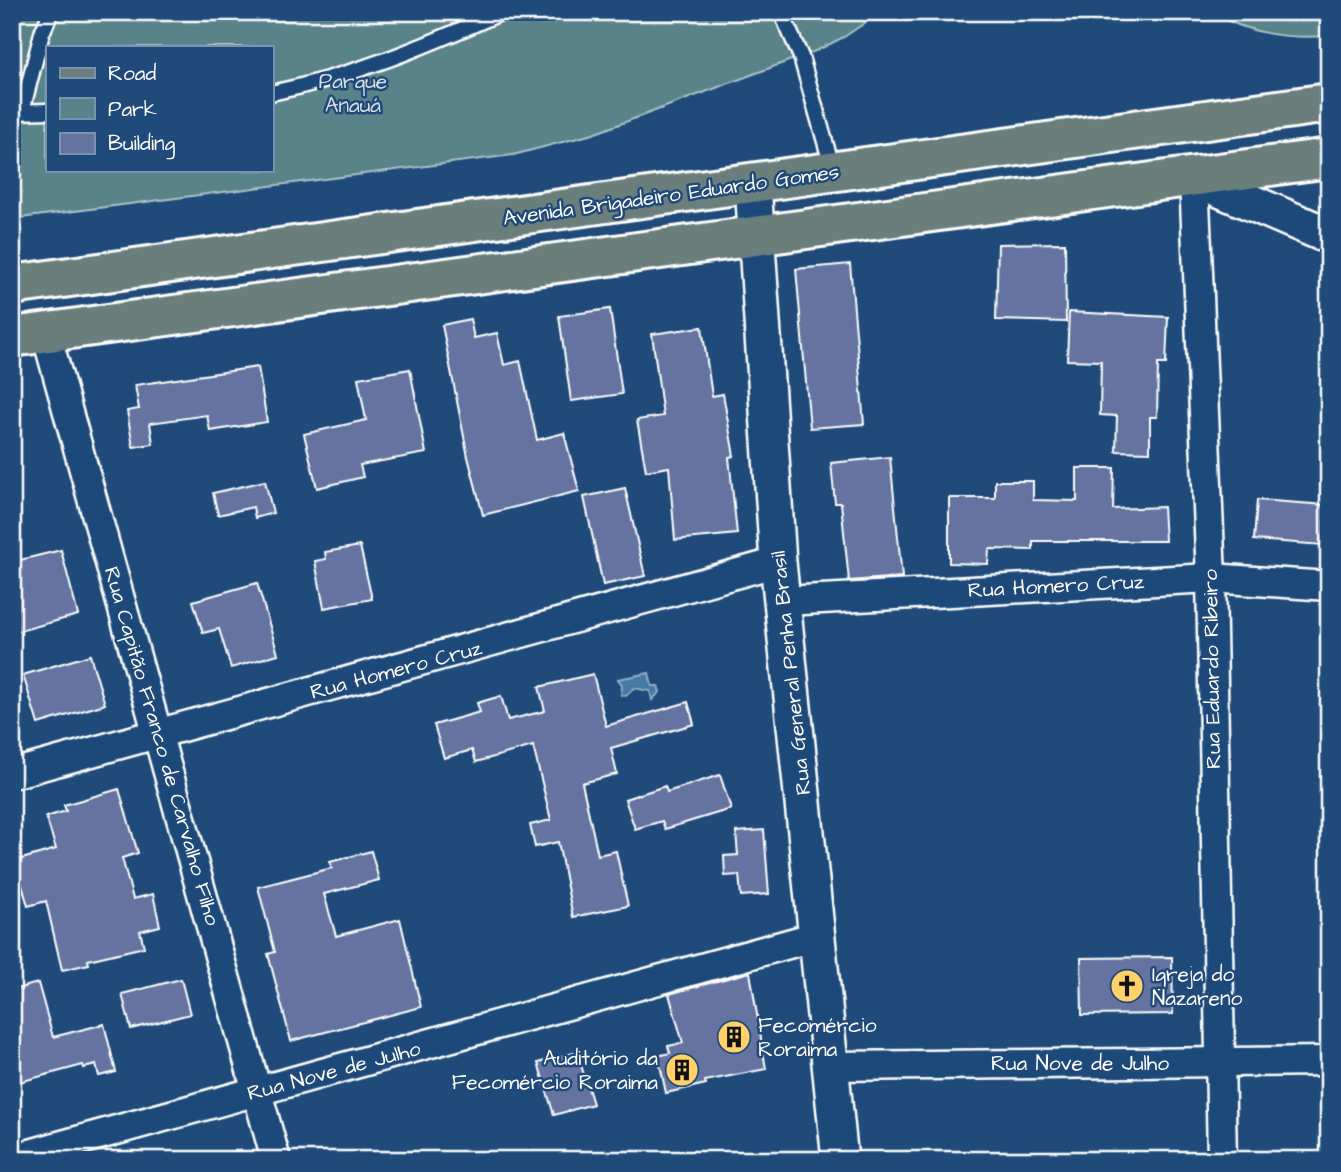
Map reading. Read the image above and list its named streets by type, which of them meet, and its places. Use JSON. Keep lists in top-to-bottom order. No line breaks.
{"streets":{"main road":["Avenida Brigadeiro Eduardo Gomes"],"street":["Rua Homero Cruz","Rua Eduardo Ribeiro","Rua General Penha Brasil","Rua Capitão Franco de Carvalho Filho","Rua Nove de Julho"]},"crossings":[["Avenida Brigadeiro Eduardo Gomes","Rua General Penha Brasil"],["Rua Homero Cruz","Rua Eduardo Ribeiro"],["Rua Homero Cruz","Rua General Penha Brasil"],["Rua Homero Cruz","Rua Capitão Franco de Carvalho Filho"],["Rua Eduardo Ribeiro","Rua Nove de Julho"],["Rua General Penha Brasil","Rua Nove de Julho"],["Rua Capitão Franco de Carvalho Filho","Rua Nove de Julho"]],"parks":["Parque Anauá"],"places":{"church":["Igreja do Nazareno"],"building":["Fecomércio Roraima","Auditório da Fecomércio Roraima"]},"legend":["Road","Park","Building"]}
